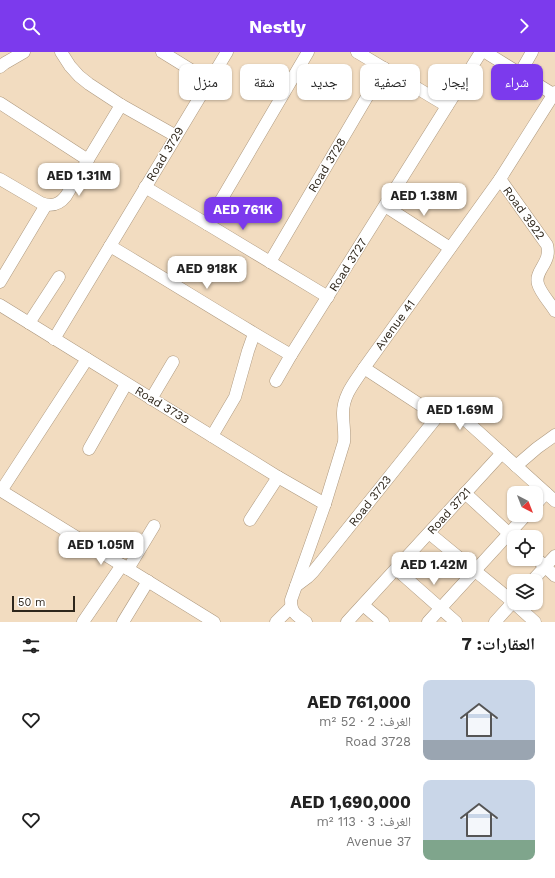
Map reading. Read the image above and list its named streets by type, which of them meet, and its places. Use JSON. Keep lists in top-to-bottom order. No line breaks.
{"streets":{"street":["Road 3729","Road 3728","Road 3922","Road 3727","Avenue 41","Road 3733","Road 3723","Road 3721"]},"crossings":[["Road 3729","Road 3733"],["Road 3922","Avenue 41"],["Avenue 41","Road 3733"],["Avenue 41","Road 3723"]],"scale_bar":"50 m","north":"bottom right","page":{"header":"Nestly","chip":["شراء","إيجار","تصفية","جديد","شقة","منزل"],"price":["AED 1.31M","AED 1.38M","AED 761K","AED 918K","AED 1.69M","AED 1.05M","AED 1.42M"],"scale":"50 m","heading":"العقارات: 7","list":[{"name":"AED 761,000","note":"الغرف: 2 · 52 m² · Road 3728"},{"name":"AED 1,690,000","note":"الغرف: 3 · 113 m² · Avenue 37"}]}}
